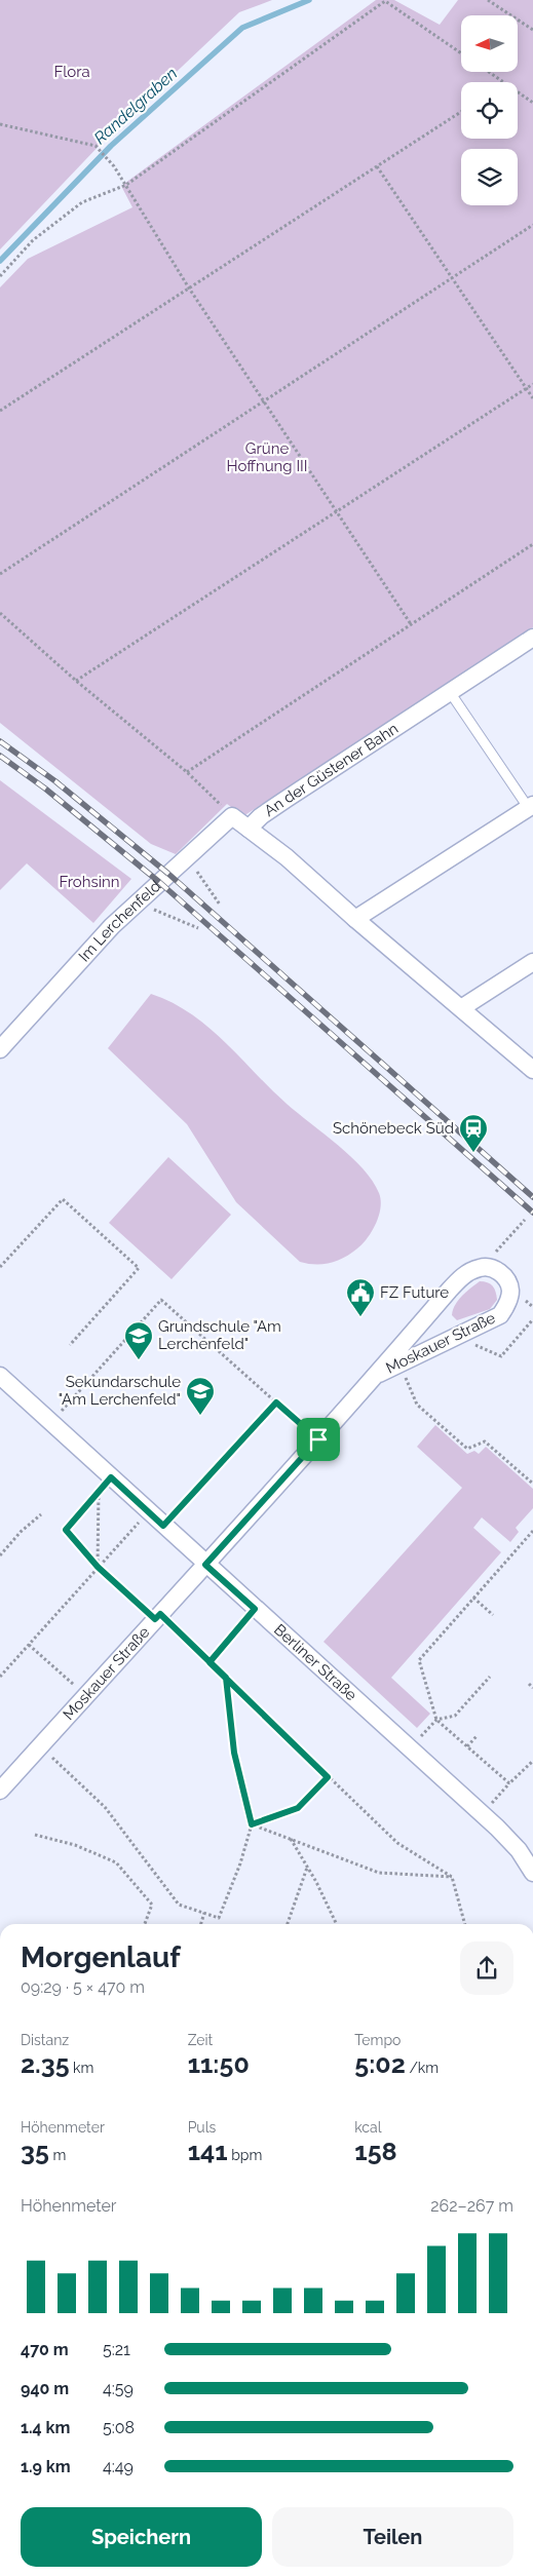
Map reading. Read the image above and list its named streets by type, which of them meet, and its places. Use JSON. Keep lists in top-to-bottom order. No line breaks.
{"streets":{"street":["An der Güstener Bahn","Im Lerchenfeld","Moskauer Straße","Berliner Straße"]},"crossings":[["Moskauer Straße","Berliner Straße"]],"water":["Randelgraben"],"parks":["Flora","Grüne Hoffnung III","Frohsinn"],"places":{"station":["Schönebeck Süd"],"public building":["FZ Future"],"school or university":["Grundschule \"Am Lerchenfeld\"","Sekundarschule \"Am Lerchenfeld\""]},"north":"left","page":{"heading":["Morgenlauf","09:29 · 5 × 470 m"],"stats":[["Distanz","2.35 km"],["Zeit","11:50"],["Tempo","5:02 /km"],["Höhenmeter","35 m"],["Puls","141 bpm"],["kcal","158"]],"chart":["Höhenmeter","262–267 m"],"list":[{"name":"470 m","note":"5:21"},{"name":"940 m","note":"4:59"},{"name":"1.4 km","note":"5:08"},{"name":"1.9 km","note":"4:49"}],"buttons":["Speichern","Teilen"]}}
